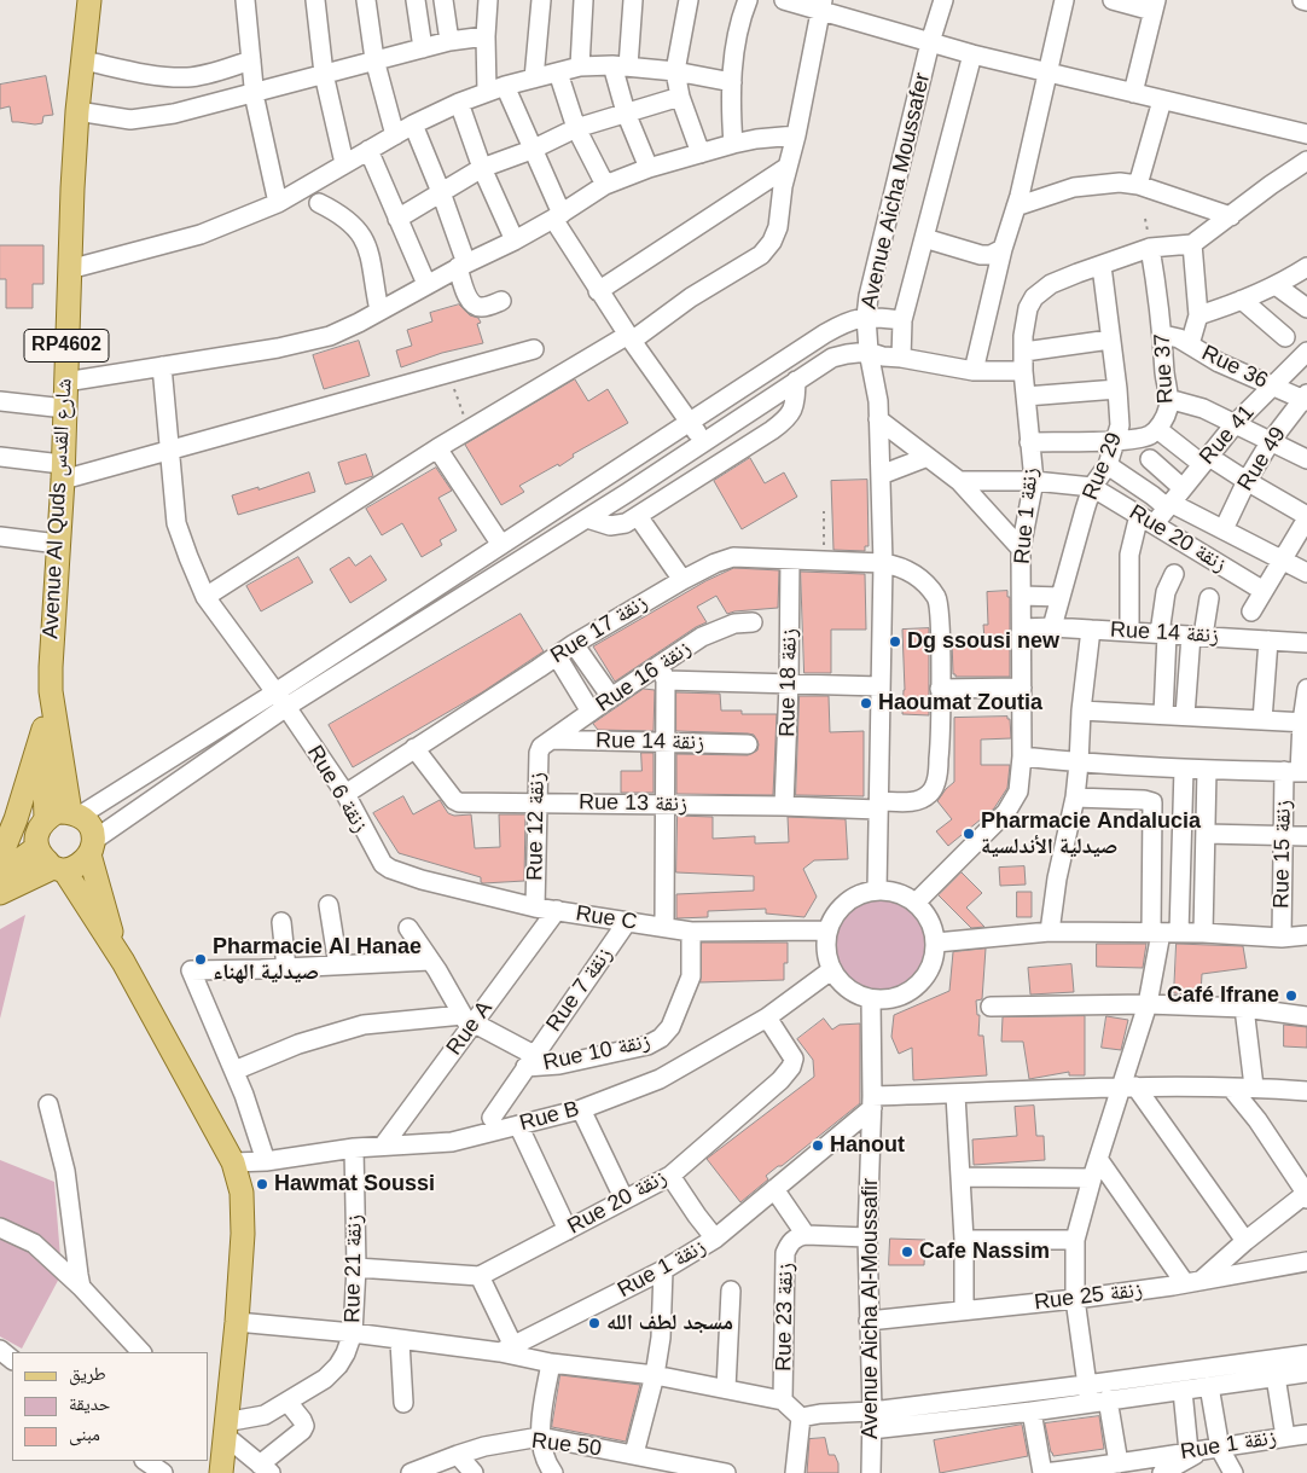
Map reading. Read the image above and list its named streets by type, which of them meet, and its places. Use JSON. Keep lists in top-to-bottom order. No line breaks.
{"streets":{"main road":["RP4602","Avenue Al Quds شارع القدس"],"street":["Avenue Aicha Moussafer","Rue 36","Rue 37","Rue 41","Rue 49","Rue 29","Rue 1 زنقة","Rue 20 زنقة","Rue 17 زنقة","Rue 14 زنقة","Rue 16 زنقة","Rue 18 زنقة","Rue 6 زنقة","Rue 13 زنقة","Rue 12 زنقة","Rue 15 زنقة","Rue C","Rue 7 زنقة","Rue A","Rue 10 زنقة","Rue B","Rue 21 زنقة","Rue 25 زنقة","Avenue Aicha Al-Moussafir","Rue 23 زنقة","Rue 50"]},"crossings":[["Avenue Aicha Moussafer","Rue 1 زنقة"],["Avenue Aicha Moussafer","Rue 17 زنقة"],["Avenue Aicha Moussafer","Rue 13 زنقة"],["Avenue Aicha Moussafer","Rue C"],["Avenue Aicha Moussafer","Rue B"],["Avenue Aicha Moussafer","Avenue Aicha Al-Moussafir"],["RP4602","Avenue Al Quds شارع القدس"],["RP4602","Rue B"],["RP4602","Rue 21 زنقة"],["Rue 36","Rue 37"],["Rue 36","Rue 41"],["Rue 36","Rue 49"],["Rue 37","Rue 29"],["Rue 37","Rue 1 زنقة"],["Rue 41","Rue 20 زنقة"],["Rue 29","Rue 1 زنقة"],["Rue 29","Rue 20 زنقة"],["Rue 29","Rue 14 زنقة"],["Rue 1 زنقة","Rue 14 زنقة"],["Rue 1 زنقة","Rue C"],["Rue 1 زنقة","Rue B"],["Rue 1 زنقة","Avenue Aicha Al-Moussafir"],["Rue 20 زنقة","Rue B"],["Rue 17 زنقة","Rue 18 زنقة"],["Rue 17 زنقة","Rue 6 زنقة"],["Rue 17 زنقة","Rue 13 زنقة"],["Rue 14 زنقة","Rue 16 زنقة"],["Rue 14 زنقة","Rue 12 زنقة"],["Rue 16 زنقة","Rue 12 زنقة"],["Rue 18 زنقة","Rue 13 زنقة"],["Rue 6 زنقة","Rue C"],["Rue 13 زنقة","Rue 12 زنقة"],["Rue 12 زنقة","Rue C"],["Rue C","Rue 7 زنقة"],["Rue C","Rue A"],["Rue C","Rue 10 زنقة"],["Rue C","Rue B"],["Rue C","Avenue Aicha Al-Moussafir"],["Rue 7 زنقة","Rue 10 زنقة"],["Rue A","Rue B"],["Rue B","Rue 21 زنقة"],["Rue B","Avenue Aicha Al-Moussafir"],["Rue 25 زنقة","Avenue Aicha Al-Moussafir"],["Avenue Aicha Al-Moussafir","Rue 23 زنقة"]],"places":["Dg ssousi new","Haoumat Zoutia","Pharmacie Andalucia صيدلية الأندلسية","Pharmacie Al Hanae صيدلية الهناء","Café Ifrane","Hanout","Hawmat Soussi","Cafe Nassim","مسجد لطف الله"],"legend":["طريق","حديقة","مبنى"]}
